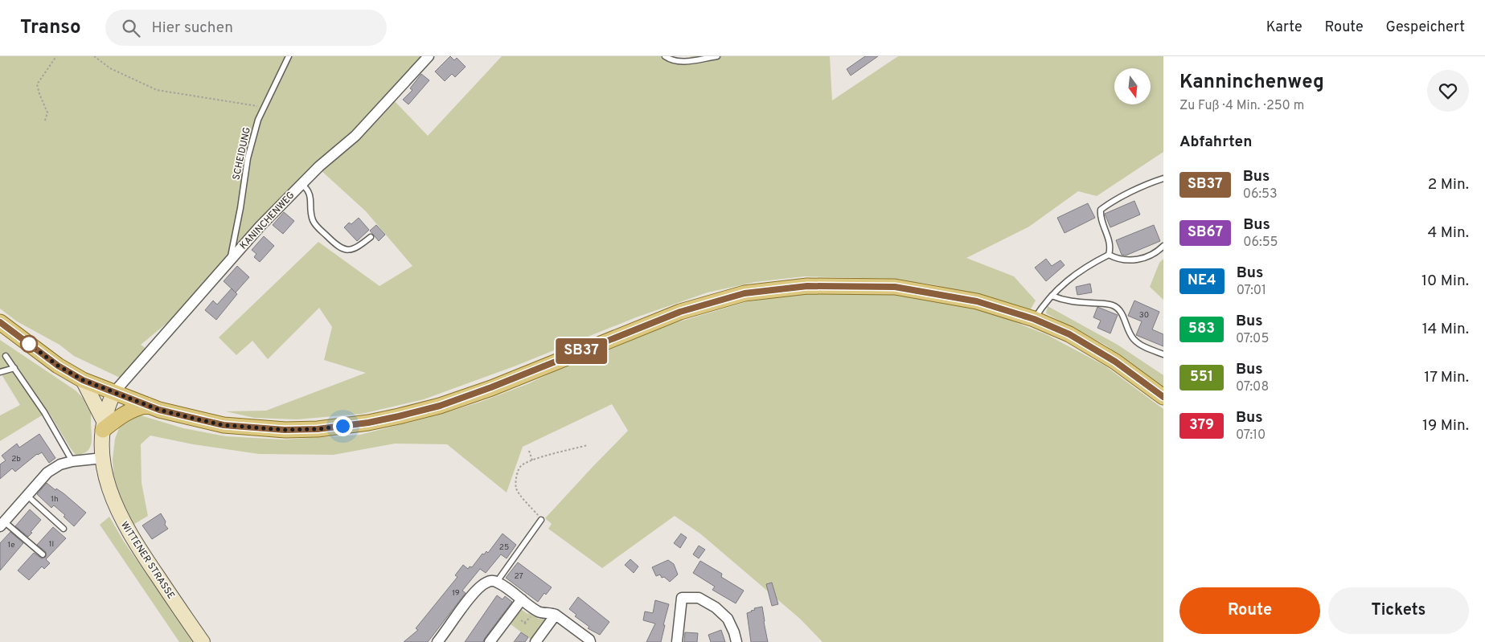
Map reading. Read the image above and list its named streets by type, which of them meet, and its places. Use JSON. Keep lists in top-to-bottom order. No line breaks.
{"streets":{"main road":["WITTENER STRASSE"],"street":["KANINCHENWEG"],"lane":["SCHEIDUNG"]},"crossings":[["SCHEIDUNG","KANINCHENWEG"],["KANINCHENWEG","WITTENER STRASSE"]],"lines":["bus line SB37"],"house_numbers":["30","2b","1h","1l","1e","25","27","19"],"north":"bottom","page":{"header":"Transo","search":"Hier suchen","nav":["Karte","Route","Gespeichert"],"on_map":"SB37","heading":[["Kanninchenweg","Zu Fuß · 4 Min. · 250 m"],"Abfahrten"],"list":[{"mark":"SB37","name":"Bus","note":"06:53","value":"2 Min."},{"mark":"SB67","name":"Bus","note":"06:55","value":"4 Min."},{"mark":"NE4","name":"Bus","note":"07:01","value":"10 Min."},{"mark":"583","name":"Bus","note":"07:05","value":"14 Min."},{"mark":"551","name":"Bus","note":"07:08","value":"17 Min."},{"mark":"379","name":"Bus","note":"07:10","value":"19 Min."}],"buttons":["Route","Tickets"]}}
